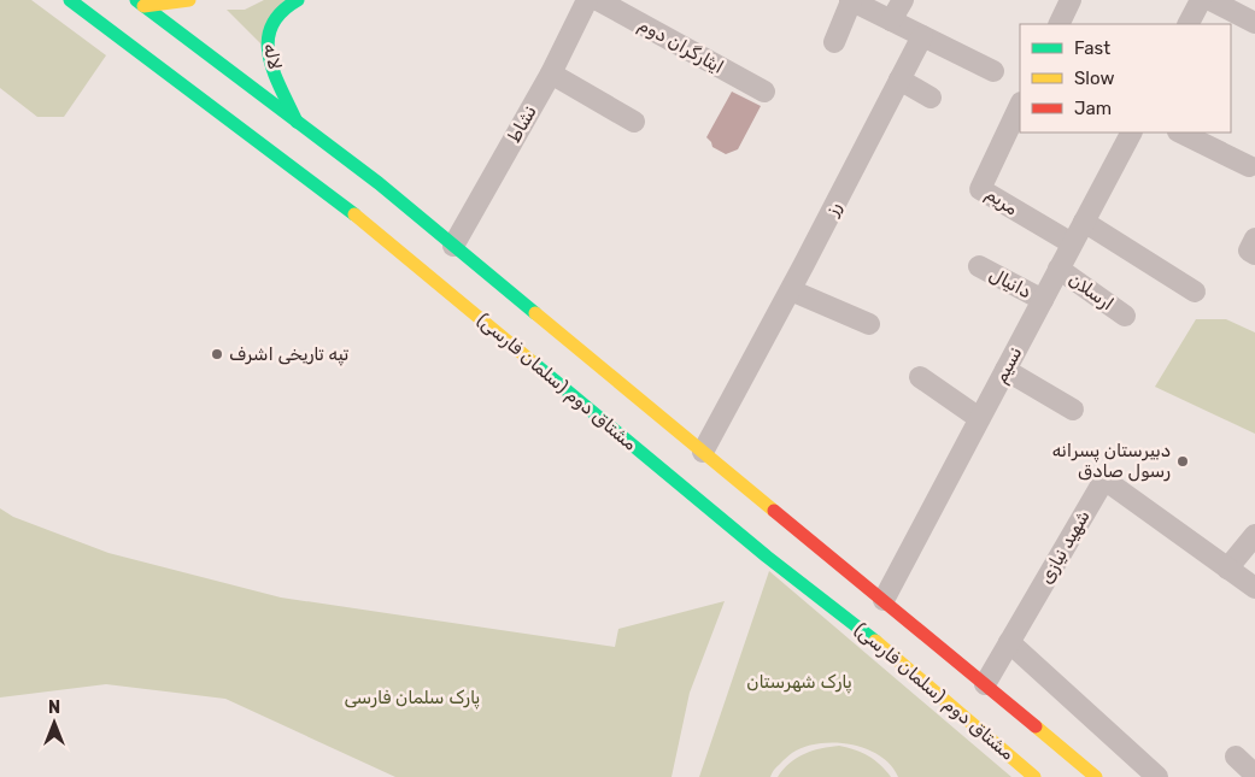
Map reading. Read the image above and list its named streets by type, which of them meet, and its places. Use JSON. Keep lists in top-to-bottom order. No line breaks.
{"streets":{"main road":["لاله","مشتاق دوم (سلمان فارسی)"],"street":["ایثارگران دوم","نشاط","مریم","رز","دانیال","ارسلان","نسیم","شهید نیازی"]},"crossings":[["لاله","مشتاق دوم (سلمان فارسی)"],["نشاط","مشتاق دوم (سلمان فارسی)"],["مریم","نسیم"],["رز","مشتاق دوم (سلمان فارسی)"],["دانیال","نسیم"],["ارسلان","نسیم"],["نسیم","مشتاق دوم (سلمان فارسی)"],["مشتاق دوم (سلمان فارسی)","شهید نیازی"]],"parks":["پارک شهرستان","پارک سلمان فارسی"],"places":["تپه تاریخی اشرف","دبیرستان پسرانه رسول صادق"],"legend":["Fast","Slow","Jam"],"north":"top"}
